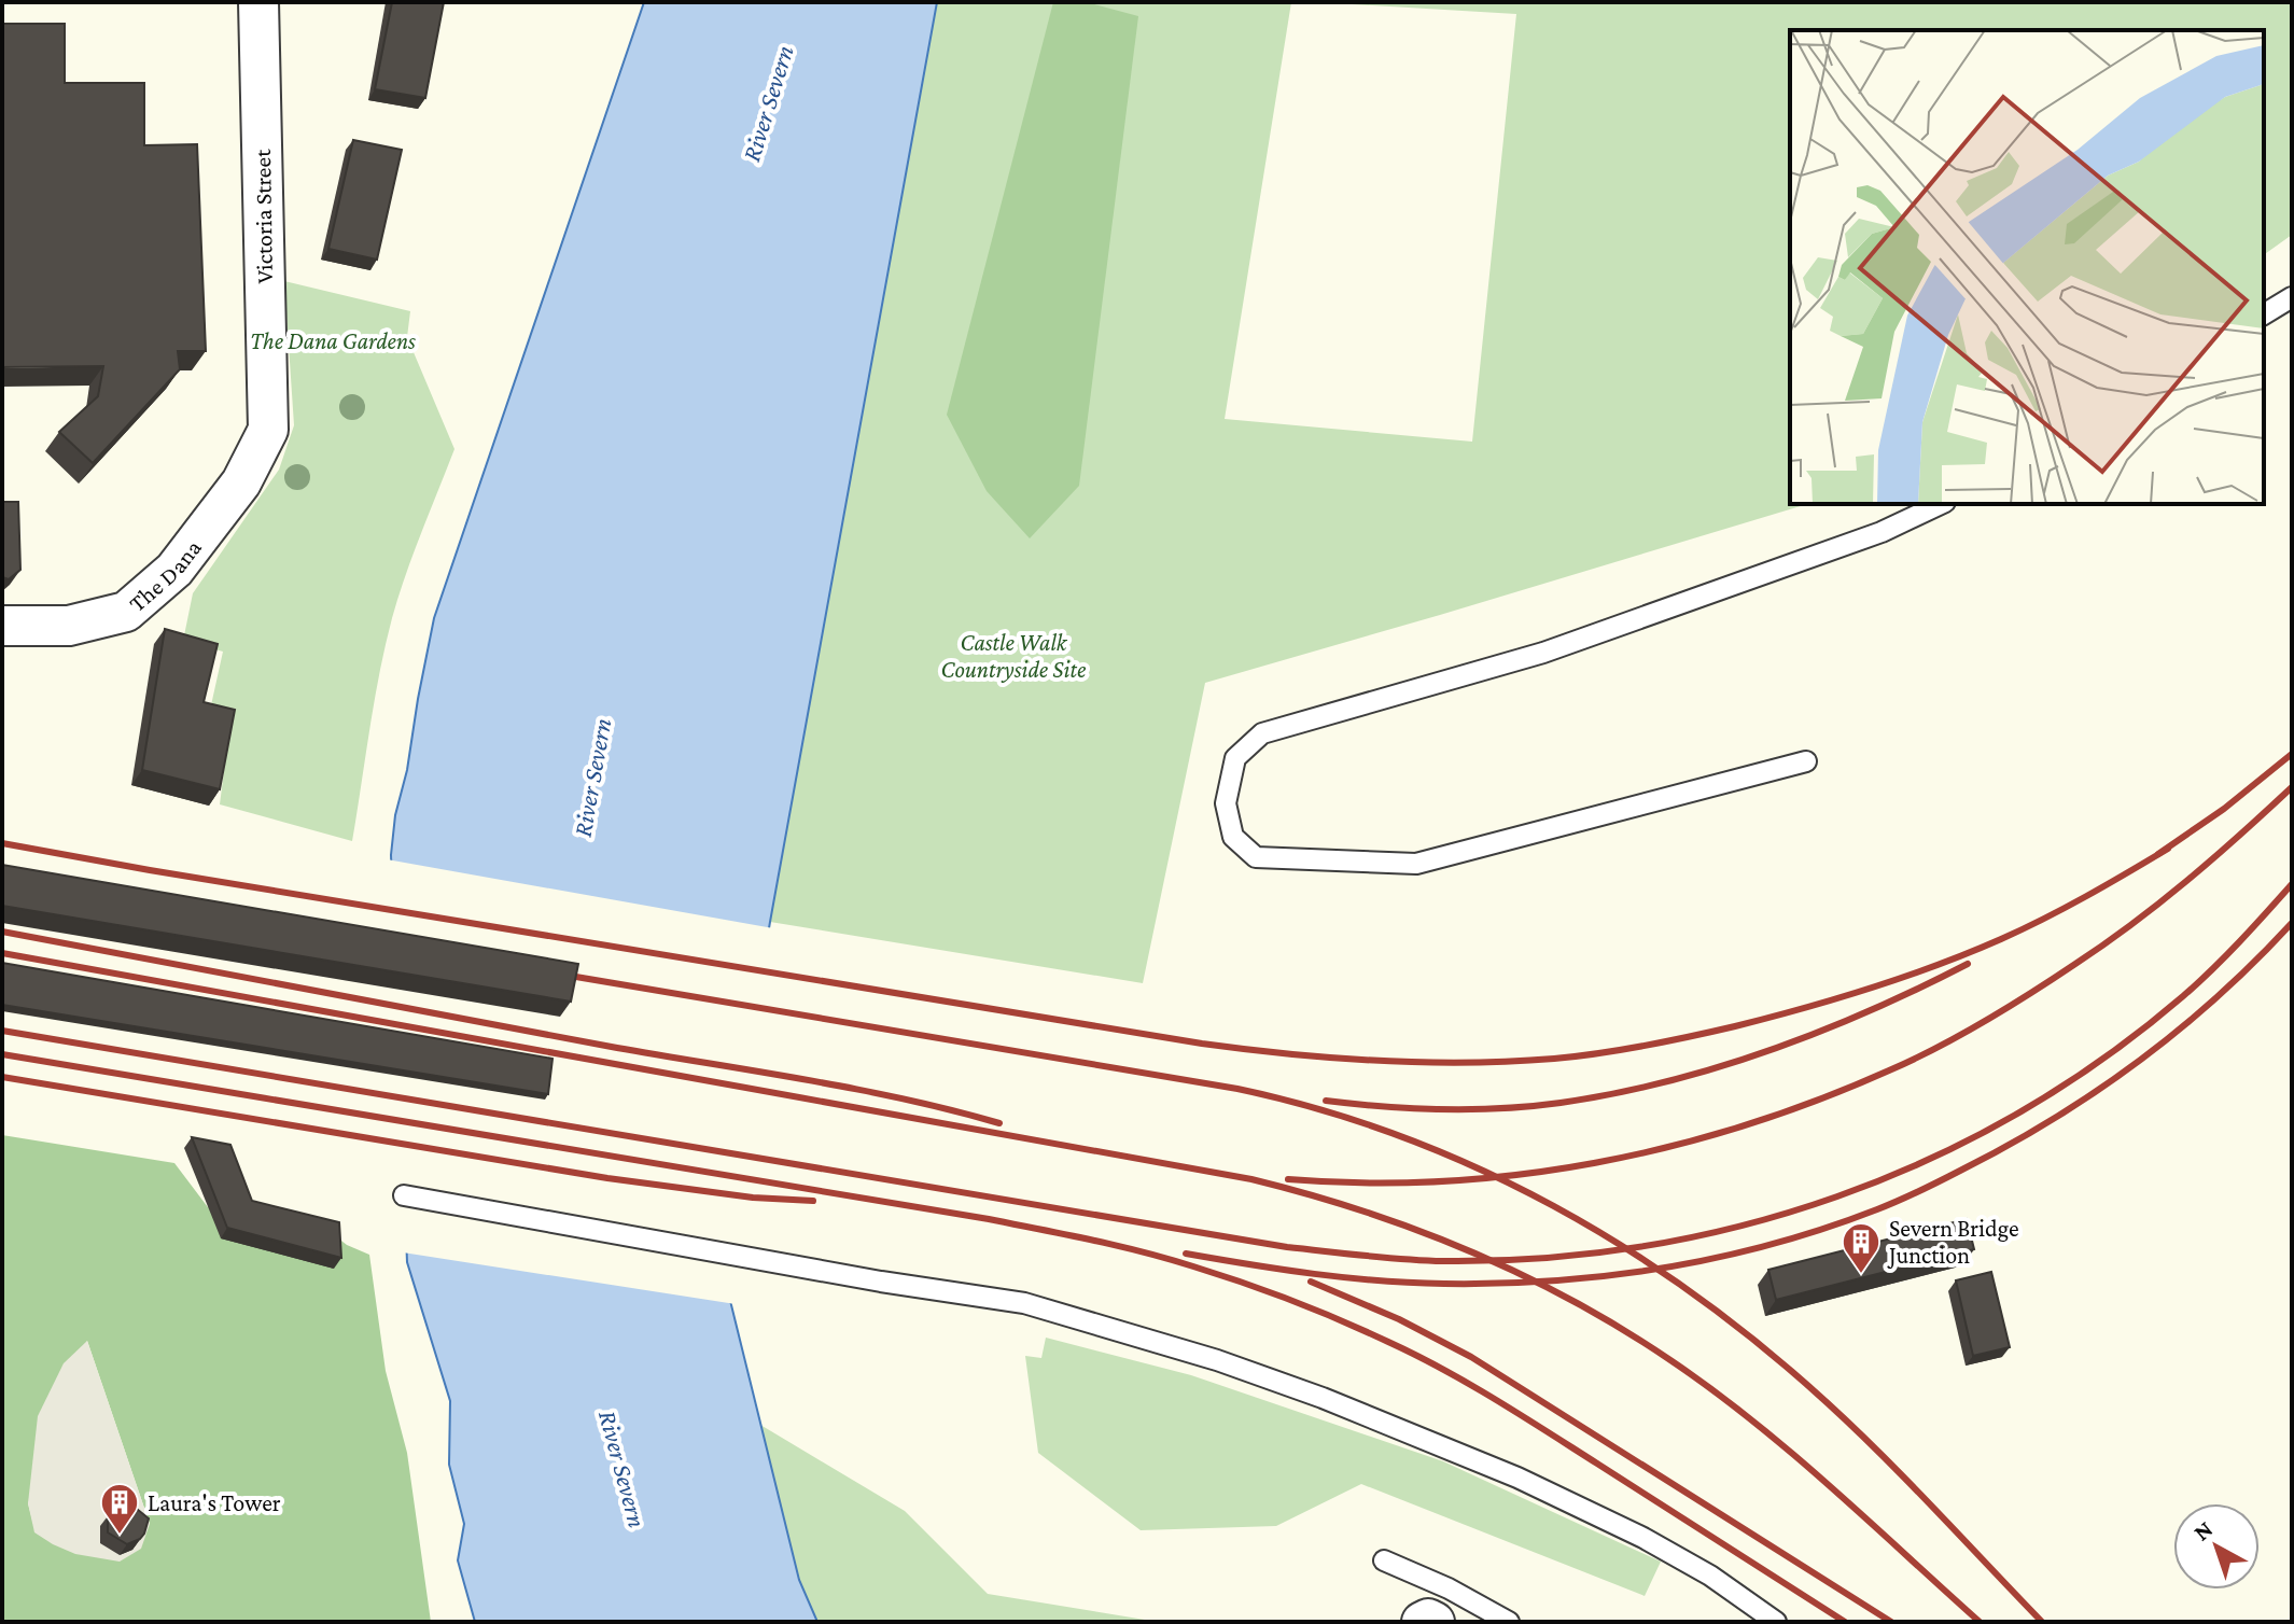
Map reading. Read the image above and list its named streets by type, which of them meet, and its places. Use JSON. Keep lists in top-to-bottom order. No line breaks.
{"streets":{"street":["Victoria Street","The Dana"]},"crossings":[["Victoria Street","The Dana"]],"water":["River Severn"],"parks":["The Dana Gardens","Castle Walk Countryside Site"],"places":{"building":["Severn Bridge Junction","Laura's Tower"]},"north":"top left"}
